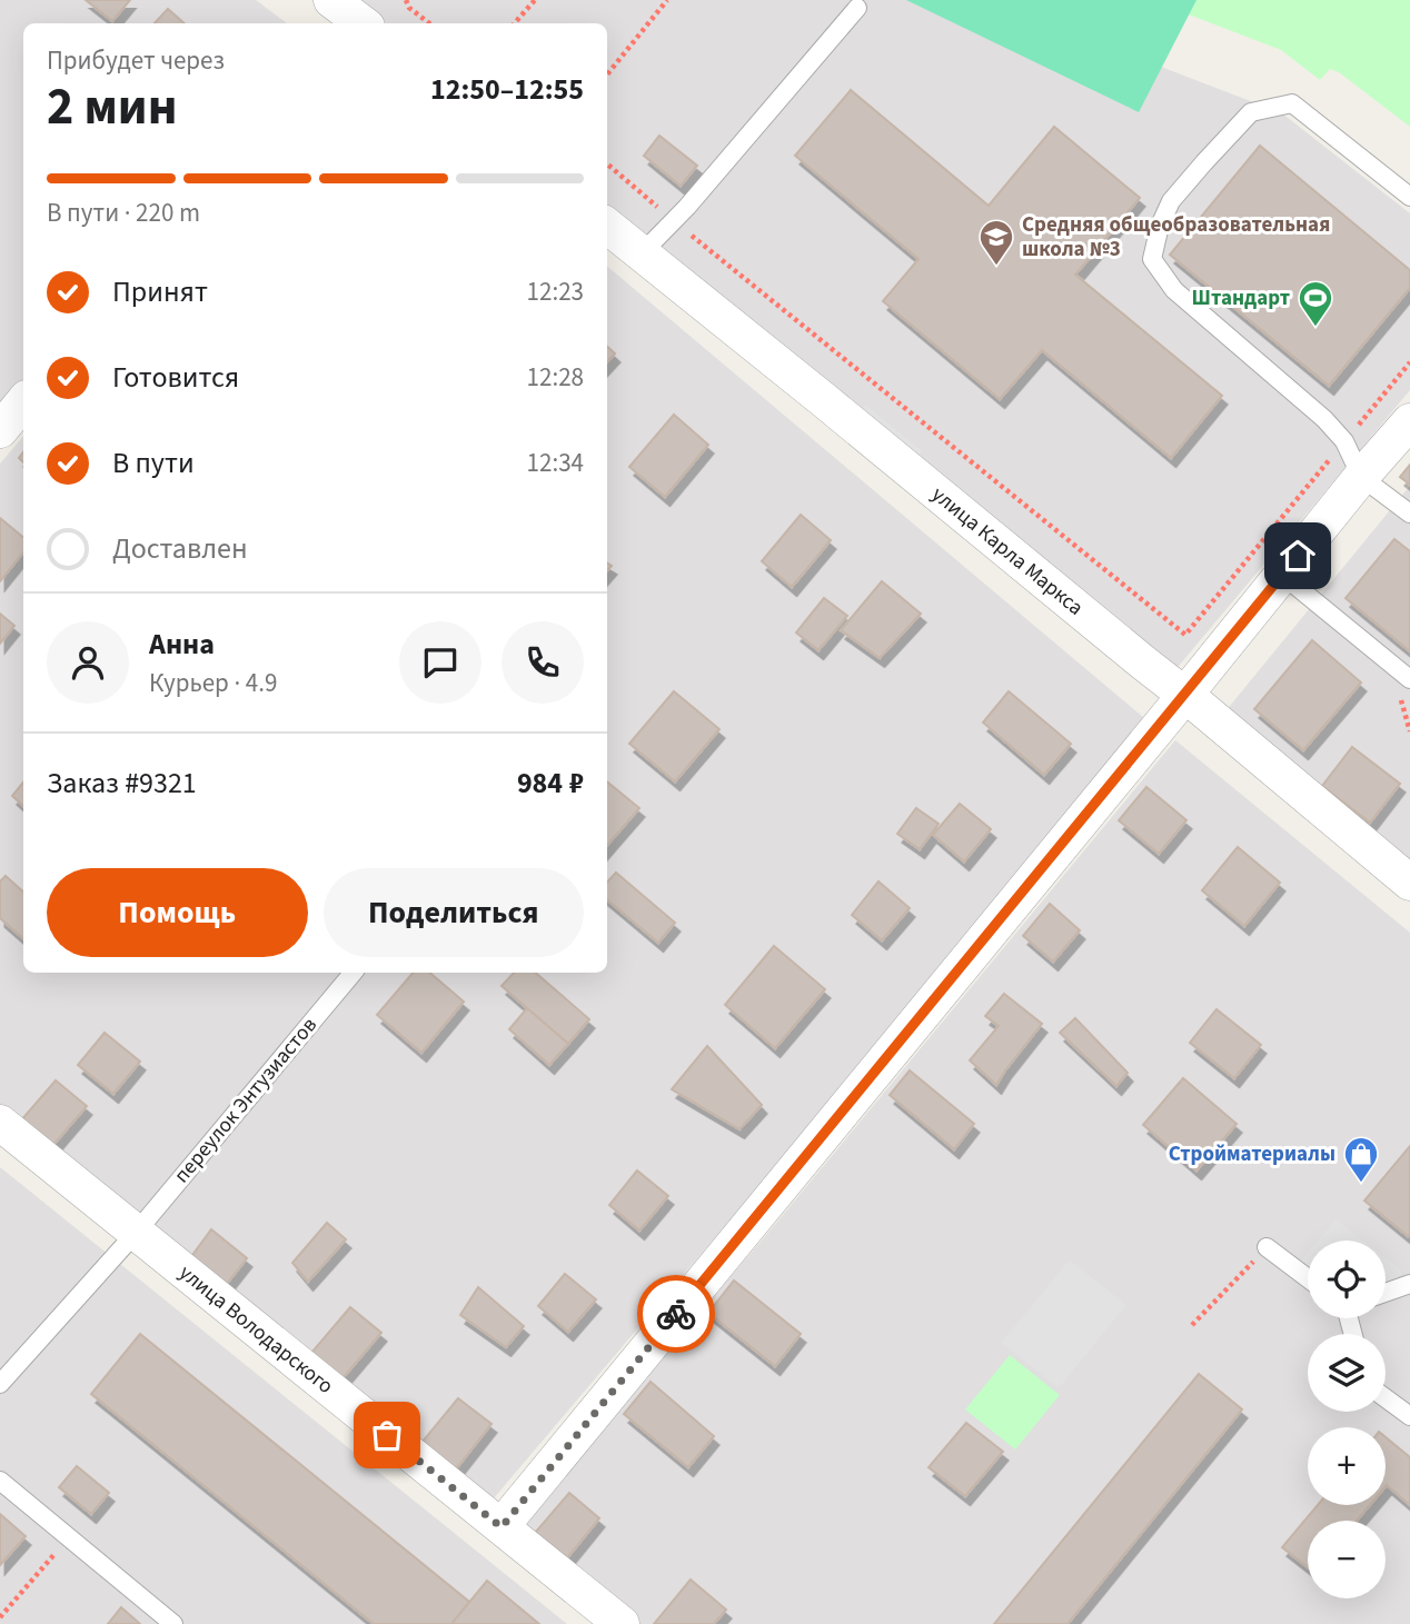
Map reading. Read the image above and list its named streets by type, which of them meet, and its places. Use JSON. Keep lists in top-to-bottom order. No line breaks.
{"streets":{"street":["улица Карла Маркса","улица Володарского"],"lane":["переулок Энтузиастов"]},"crossings":[["переулок Энтузиастов","улица Володарского"]],"places":{"school or university":["Средняя общеобразовательная школа №3"],"sports":["Штандарт"],"shop":["Стройматериалы"]},"page":{"heading":["2 мин","Прибудет через","12:50–12:55"],"panel":["Анна","Курьер · 4.9","Заказ #9321","984 ₽"],"bar":"В пути · 220 m","list":[["Принят","12:23"],["Готовится","12:28"],["В пути","12:34"],"Доставлен"],"buttons":["Помощь","Поделиться"],"map_buttons":["+","−"]}}
